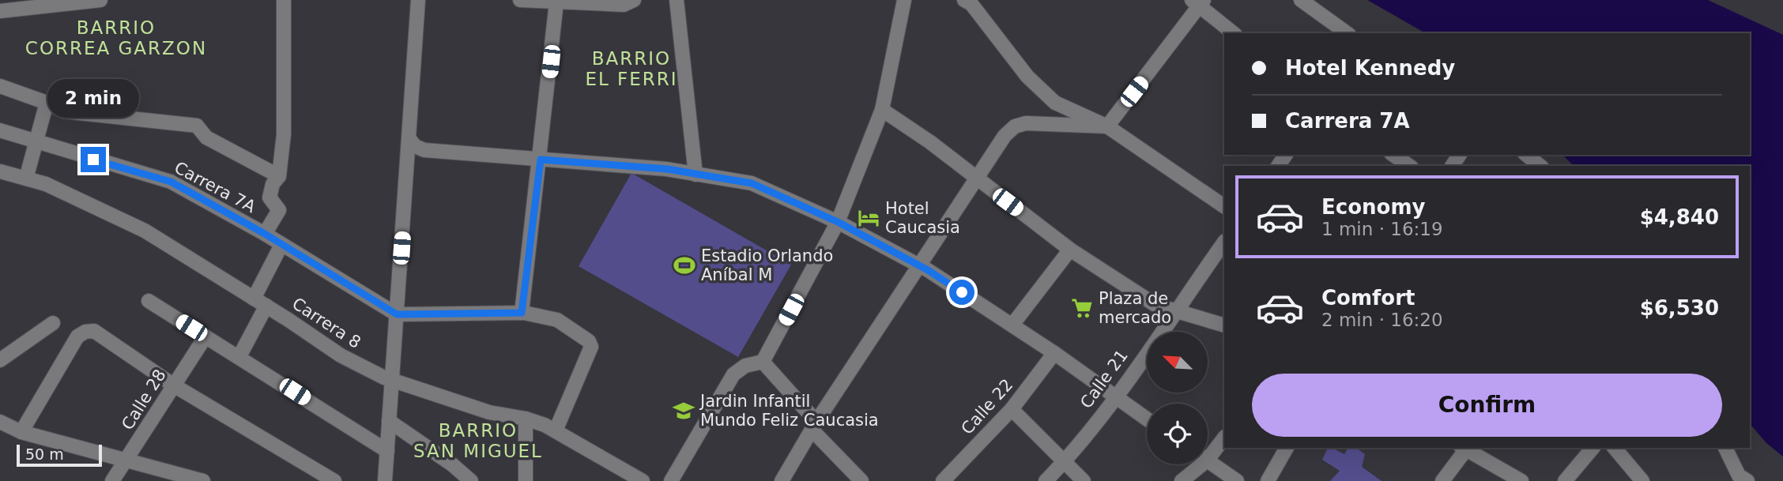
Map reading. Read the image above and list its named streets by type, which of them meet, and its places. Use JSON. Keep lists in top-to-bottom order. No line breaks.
{"streets":{"street":["Carrera 7A","Carrera 8","Calle 21","Calle 28","Calle 22"]},"districts":["BARRIO CORREA GARZON","BARRIO EL FERRI","BARRIO SAN MIGUEL"],"places":{"hotel":["Hotel Caucasia"],"sports":["Estadio Orlando Aníbal M"],"supermarket":["Plaza de mercado"],"school or university":["Jardin Infantil Mundo Feliz Caucasia"]},"scale_bar":"50 m","north":"top left","page":{"banner":["Hotel Kennedy","Carrera 7A"],"bubble":"2 min","list":[{"name":"Economy","note":"1 min · 16:19","value":"$4,840"},{"name":"Comfort","note":"2 min · 16:20","value":"$6,530"}],"buttons":"Confirm","scale":"50 m"}}
